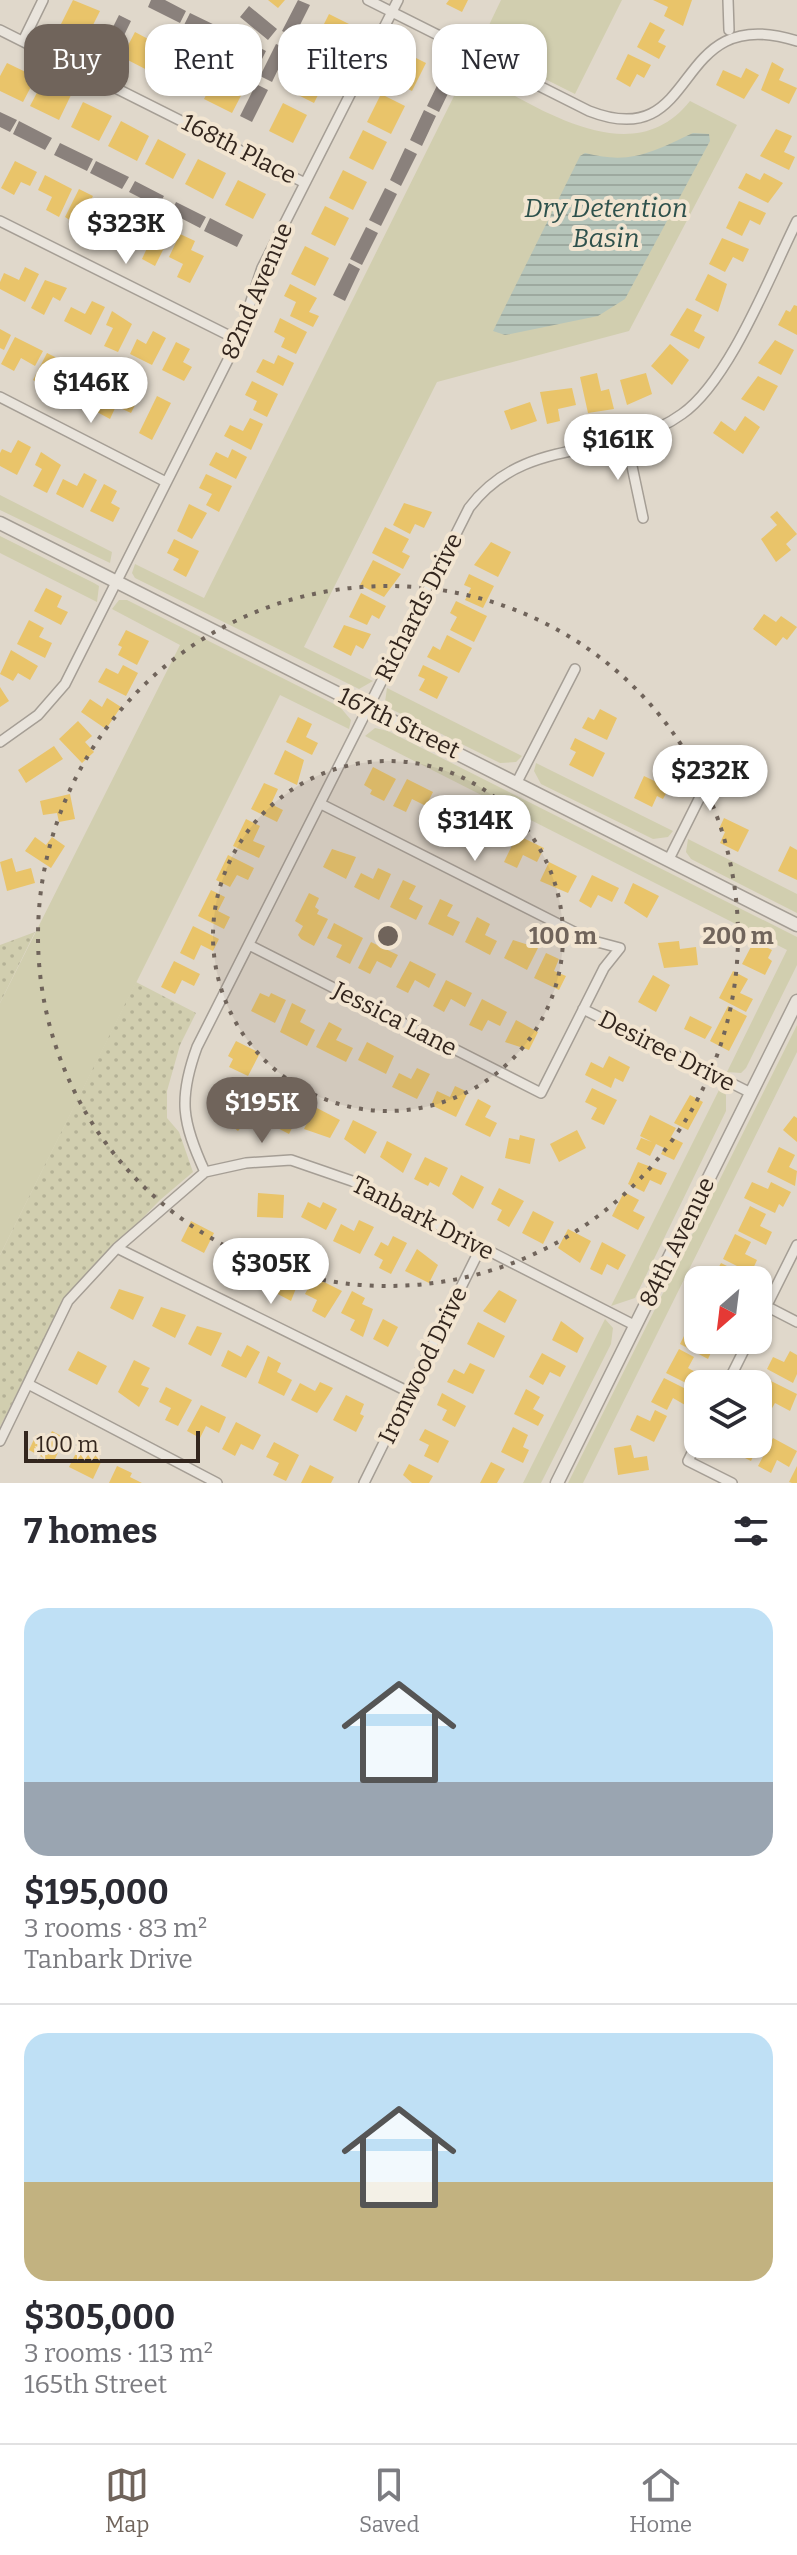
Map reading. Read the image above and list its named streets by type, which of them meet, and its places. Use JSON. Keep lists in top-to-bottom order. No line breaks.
{"streets":{"street":["168th Place","82nd Avenue","Richards Drive","167th Street","Jessica Lane","Desiree Drive","Tanbark Drive","84th Avenue","Ironwood Drive"]},"crossings":[["168th Place","82nd Avenue"],["82nd Avenue","167th Street"],["Richards Drive","167th Street"],["Richards Drive","Jessica Lane"],["Richards Drive","Tanbark Drive"],["Jessica Lane","Desiree Drive"],["Desiree Drive","84th Avenue"],["Tanbark Drive","84th Avenue"],["Tanbark Drive","Ironwood Drive"]],"water":["Dry Detention Basin"],"scale_bar":"100 m","north":"bottom left","page":{"chip":["Buy","Rent","Filters","New"],"price":["$323K","$146K","$161K","$232K","$314K","$195K","$305K"],"scale":"100 m","heading":"7 homes","list":[{"name":"$195,000","note":"3 rooms · 83 m² · Tanbark Drive"},{"name":"$305,000","note":"3 rooms · 113 m² · 165th Street"}],"tabs":["Map","Saved","Home"]},"rings":["100 m","200 m"]}
